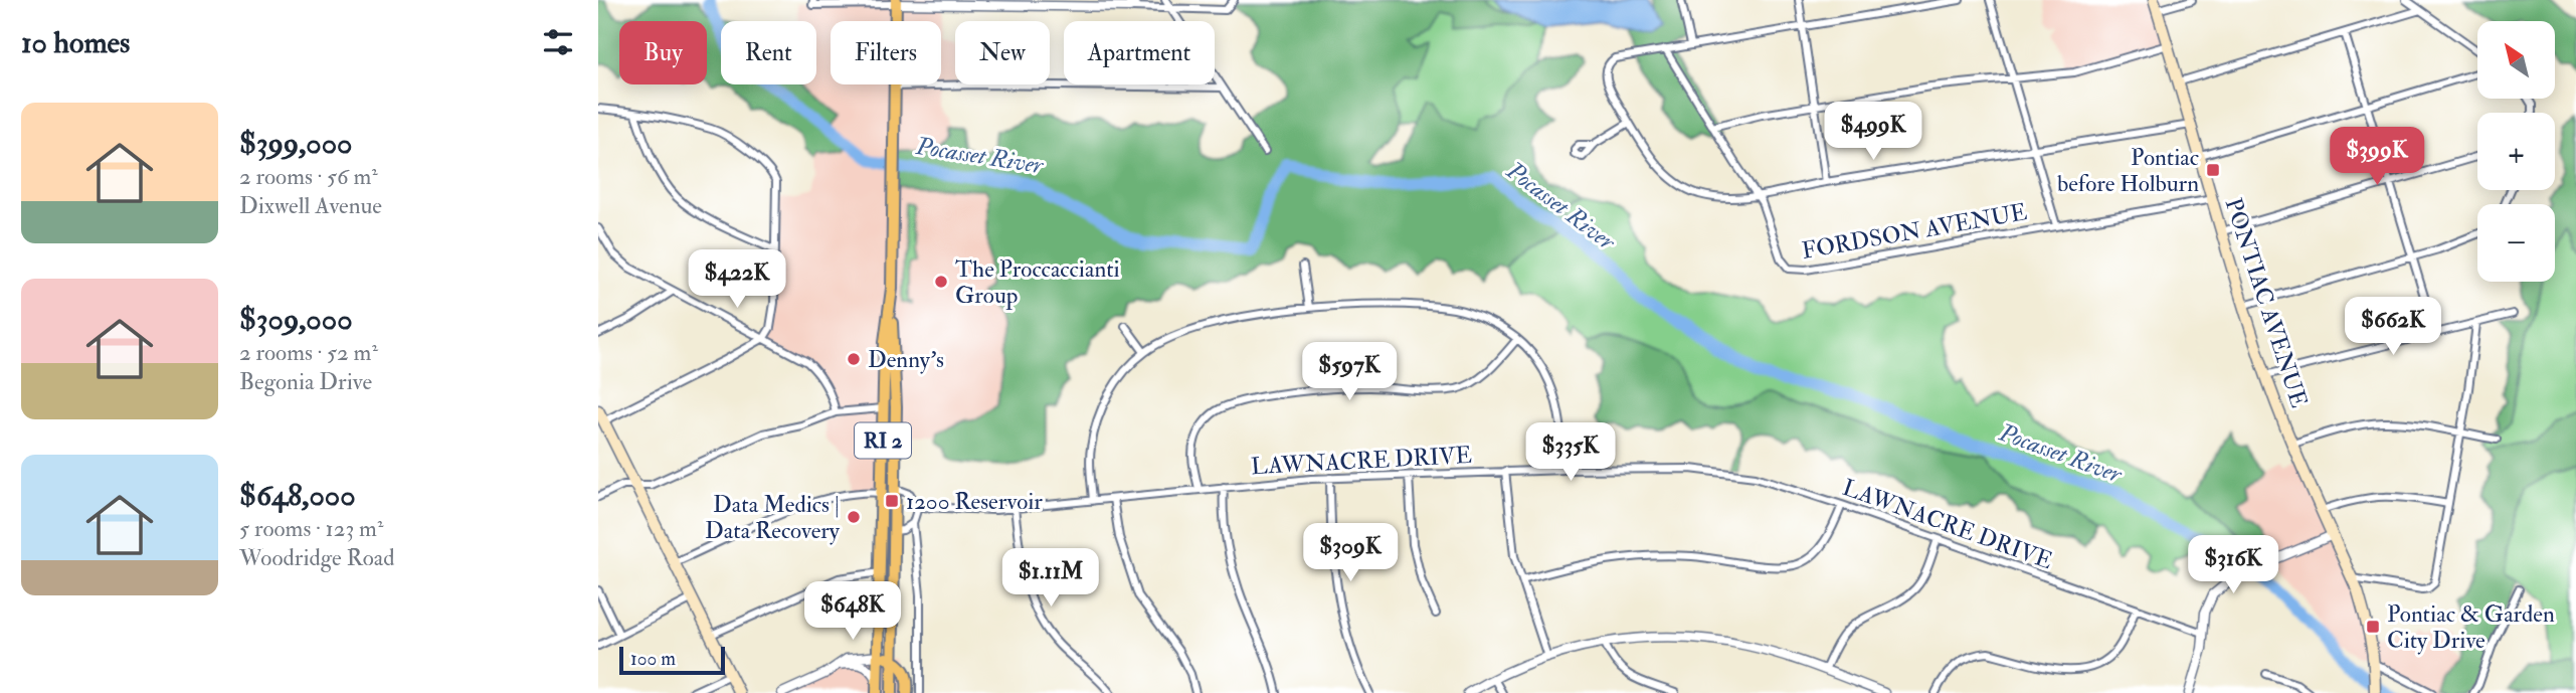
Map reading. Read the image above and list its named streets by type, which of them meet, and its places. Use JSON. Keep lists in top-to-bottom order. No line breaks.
{"streets":{"main road":["PONTIAC AVENUE","RI 2"],"street":["FORDSON AVENUE","LAWNACRE DRIVE"]},"crossings":[["FORDSON AVENUE","PONTIAC AVENUE"]],"water":["Pocasset River"],"places":{"transit":["Pontiac before Holburn","1200 Reservoir","Pontiac & Garden City Drive"],"other":["The Proccaccianti Group","Denny's","Data Medics | Data Recovery"]},"scale_bar":"100 m","north":"top left","page":{"heading":"10 homes","map_buttons":["+","−"],"chip":["Buy","Rent","Filters","New","Apartment"],"list":[{"name":"$399,000","note":"2 rooms · 56 m² · Dixwell Avenue"},{"name":"$309,000","note":"2 rooms · 52 m² · Begonia Drive"},{"name":"$648,000","note":"5 rooms · 123 m² · Woodridge Road"}],"price":["$499K","$399K","$422K","$662K","$597K","$335K","$309K","$316K","$1.11M","$648K"],"scale":"100 m"}}
